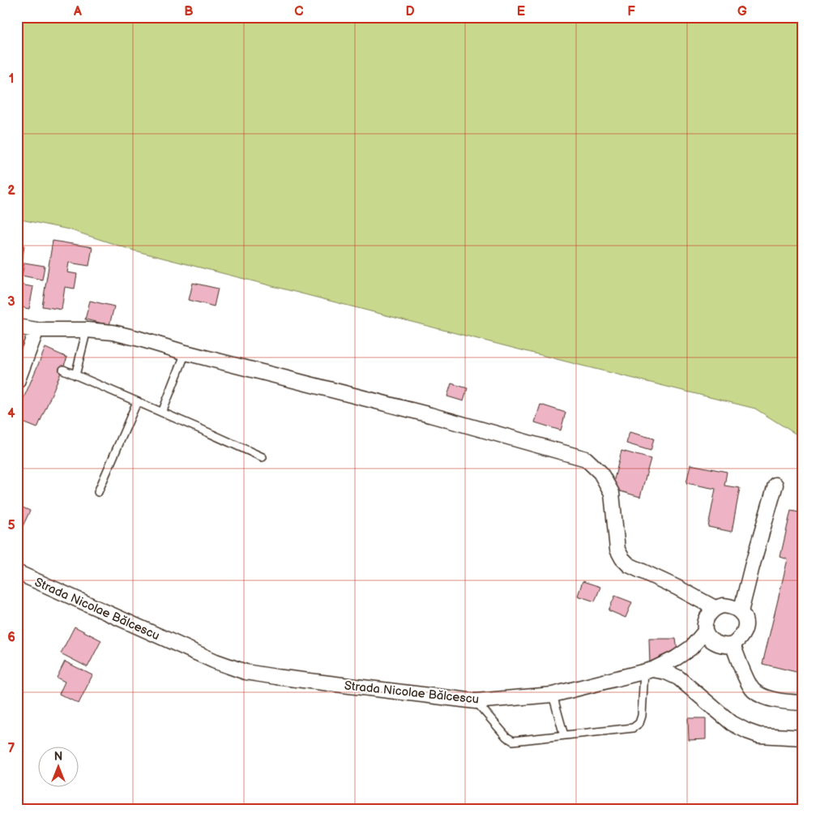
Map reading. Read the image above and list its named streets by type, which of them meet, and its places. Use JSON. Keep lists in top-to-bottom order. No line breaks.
{"streets":{"street":["Strada Nicolae Bălcescu"]},"north":"top","grid":{"columns":["A","B","C","D","E","F","G"],"rows":["1","2","3","4","5","6","7"]}}
